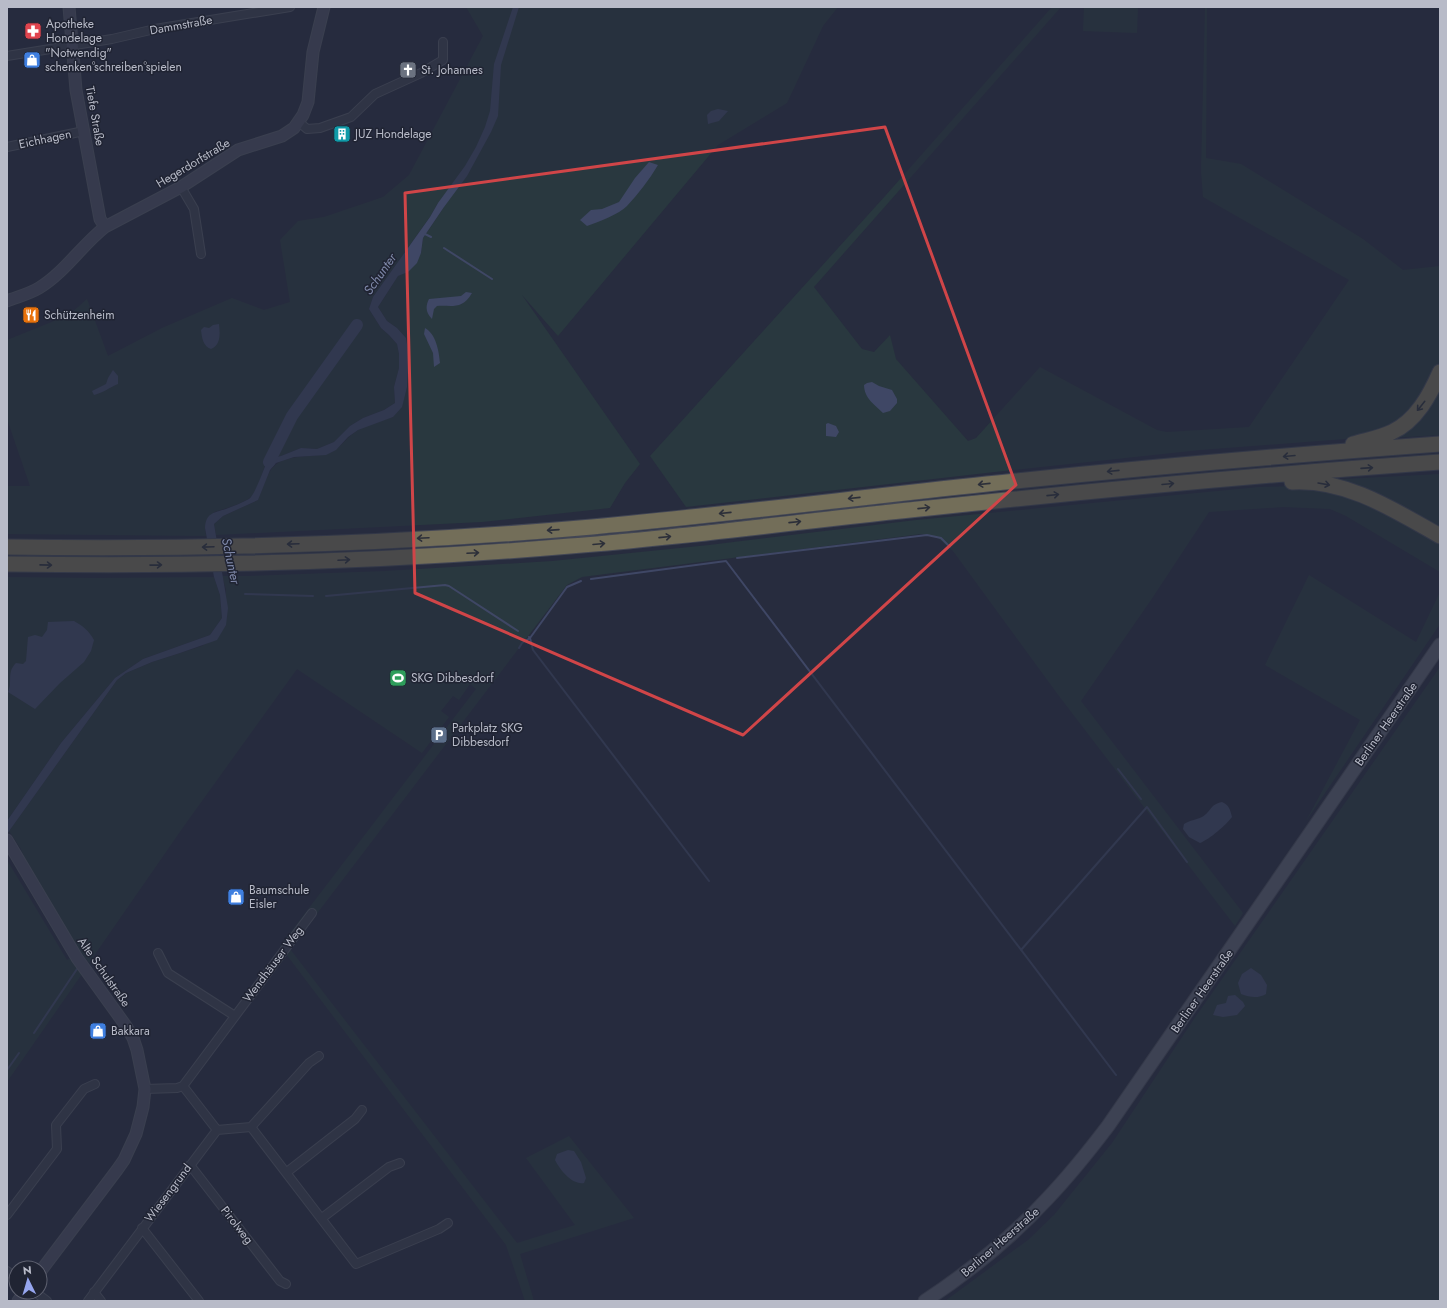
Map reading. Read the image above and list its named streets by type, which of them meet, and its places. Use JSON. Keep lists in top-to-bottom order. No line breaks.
{"streets":{"main road":["Berliner Heerstraße"],"street":["Dammstraße","Tiefe Straße","Eichhagen","Hegerdorfstraße","Wendhäuser Weg","Alte Schulstraße","Wiesengrund","Pirolweg"]},"crossings":[["Dammstraße","Tiefe Straße"],["Tiefe Straße","Eichhagen"],["Tiefe Straße","Hegerdorfstraße"],["Wiesengrund","Pirolweg"]],"water":["Schunter"],"places":{"pharmacy":["Apotheke Hondelage"],"shop":["\"Notwendig\" schenken°schreiben°spielen","Baumschule Eisler","Bakkara"],"church":["St. Johannes"],"building":["JUZ Hondelage"],"restaurant":["Schützenheim"],"sports":["SKG Dibbesdorf"],"parking":["Parkplatz SKG Dibbesdorf"]},"north":"top"}
